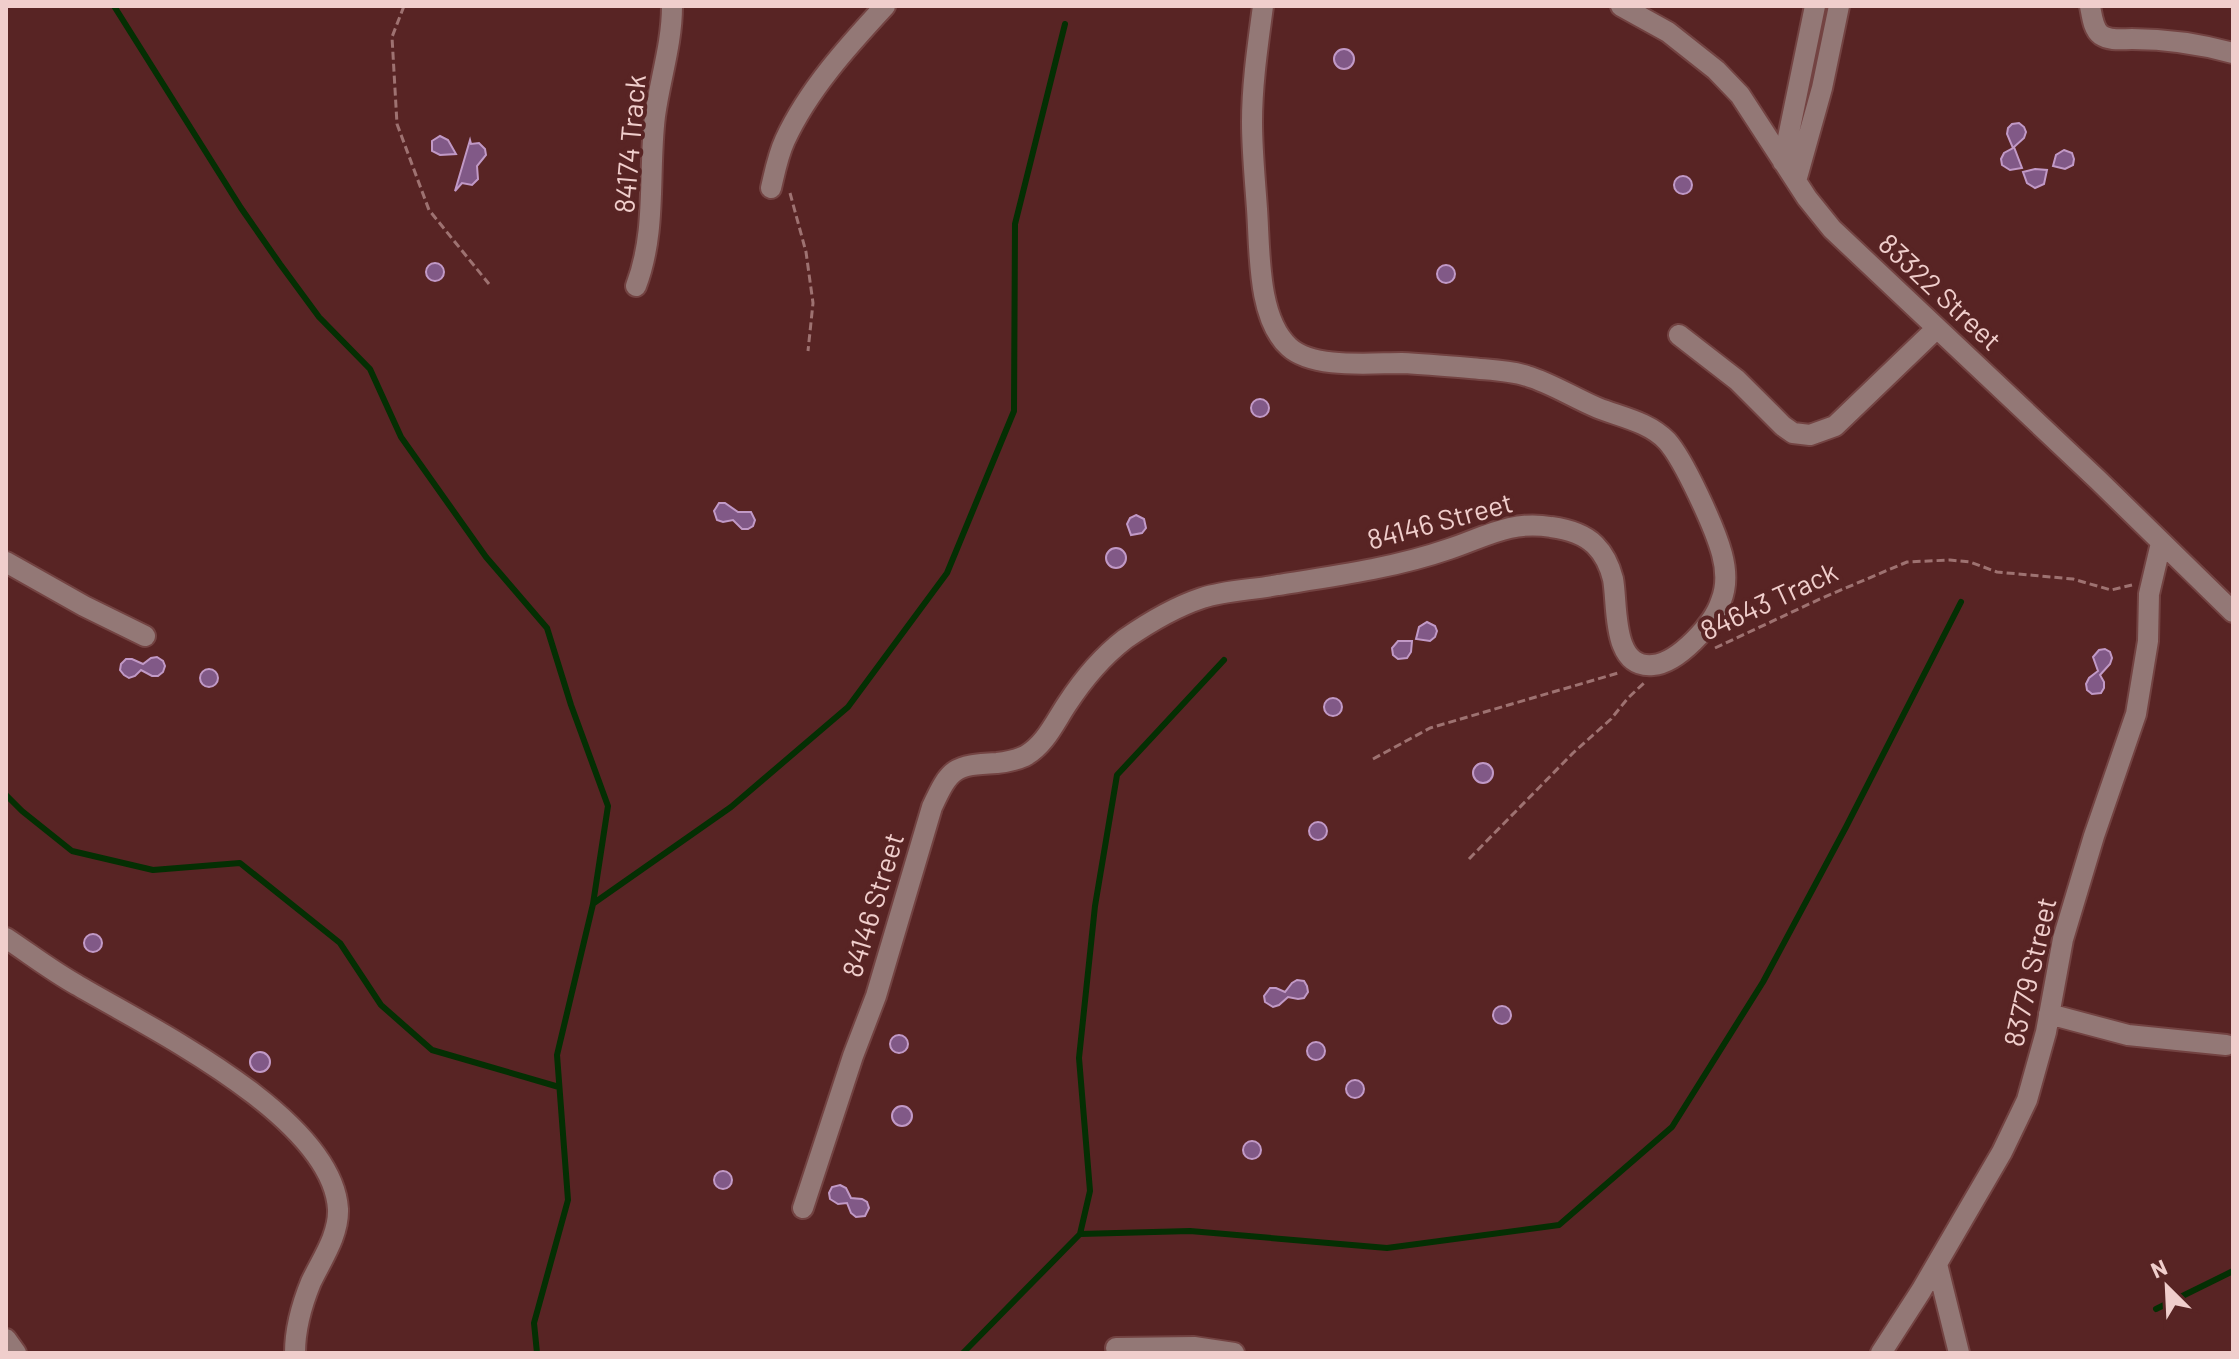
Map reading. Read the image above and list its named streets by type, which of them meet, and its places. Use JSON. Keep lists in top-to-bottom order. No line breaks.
{"streets":{"street":["84174 Track","83322 Street","84146 Street","83779 Street"],"path":["84643 Track"]},"crossings":[["83322 Street","83779 Street"],["84643 Track","83779 Street"]],"north":"top left"}
